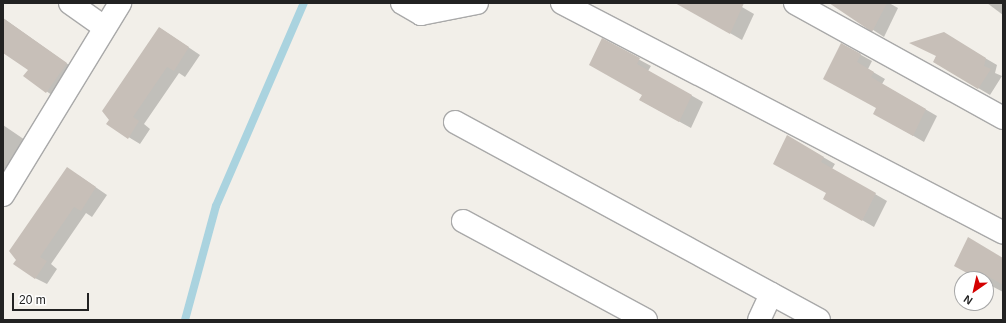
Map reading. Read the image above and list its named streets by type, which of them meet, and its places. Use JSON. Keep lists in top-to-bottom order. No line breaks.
{"scale_bar":"20 m","north":"bottom left"}
